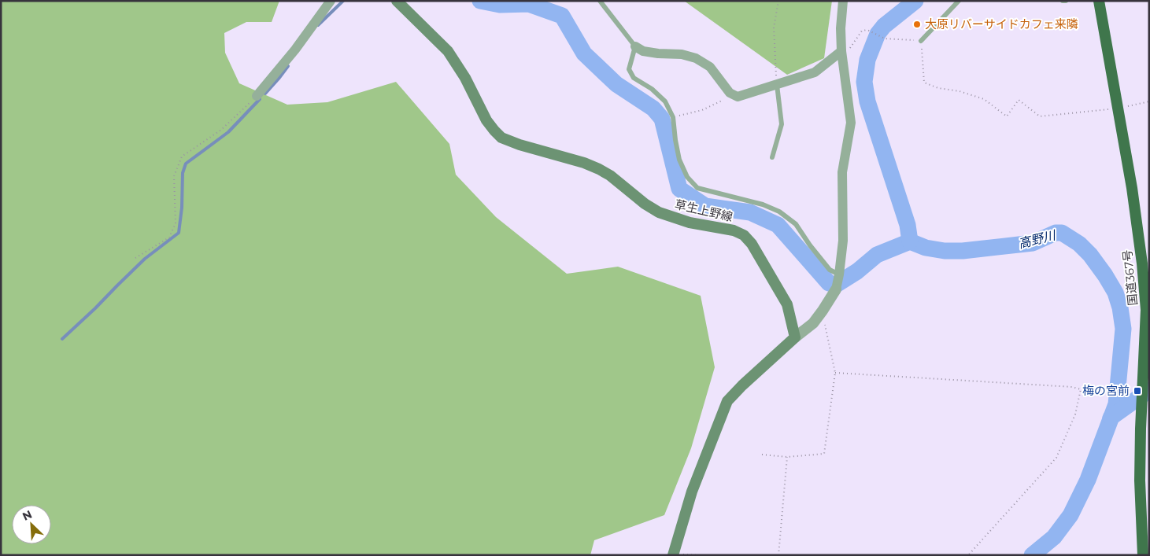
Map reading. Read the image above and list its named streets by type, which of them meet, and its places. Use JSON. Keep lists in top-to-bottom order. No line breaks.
{"streets":{"highway":["国道367号"],"main road":["草生上野線"]},"water":["高野川"],"places":{"other":["大原リバーサイドカフェ来隣"],"transit":["梅の宮前"]},"north":"top left"}
